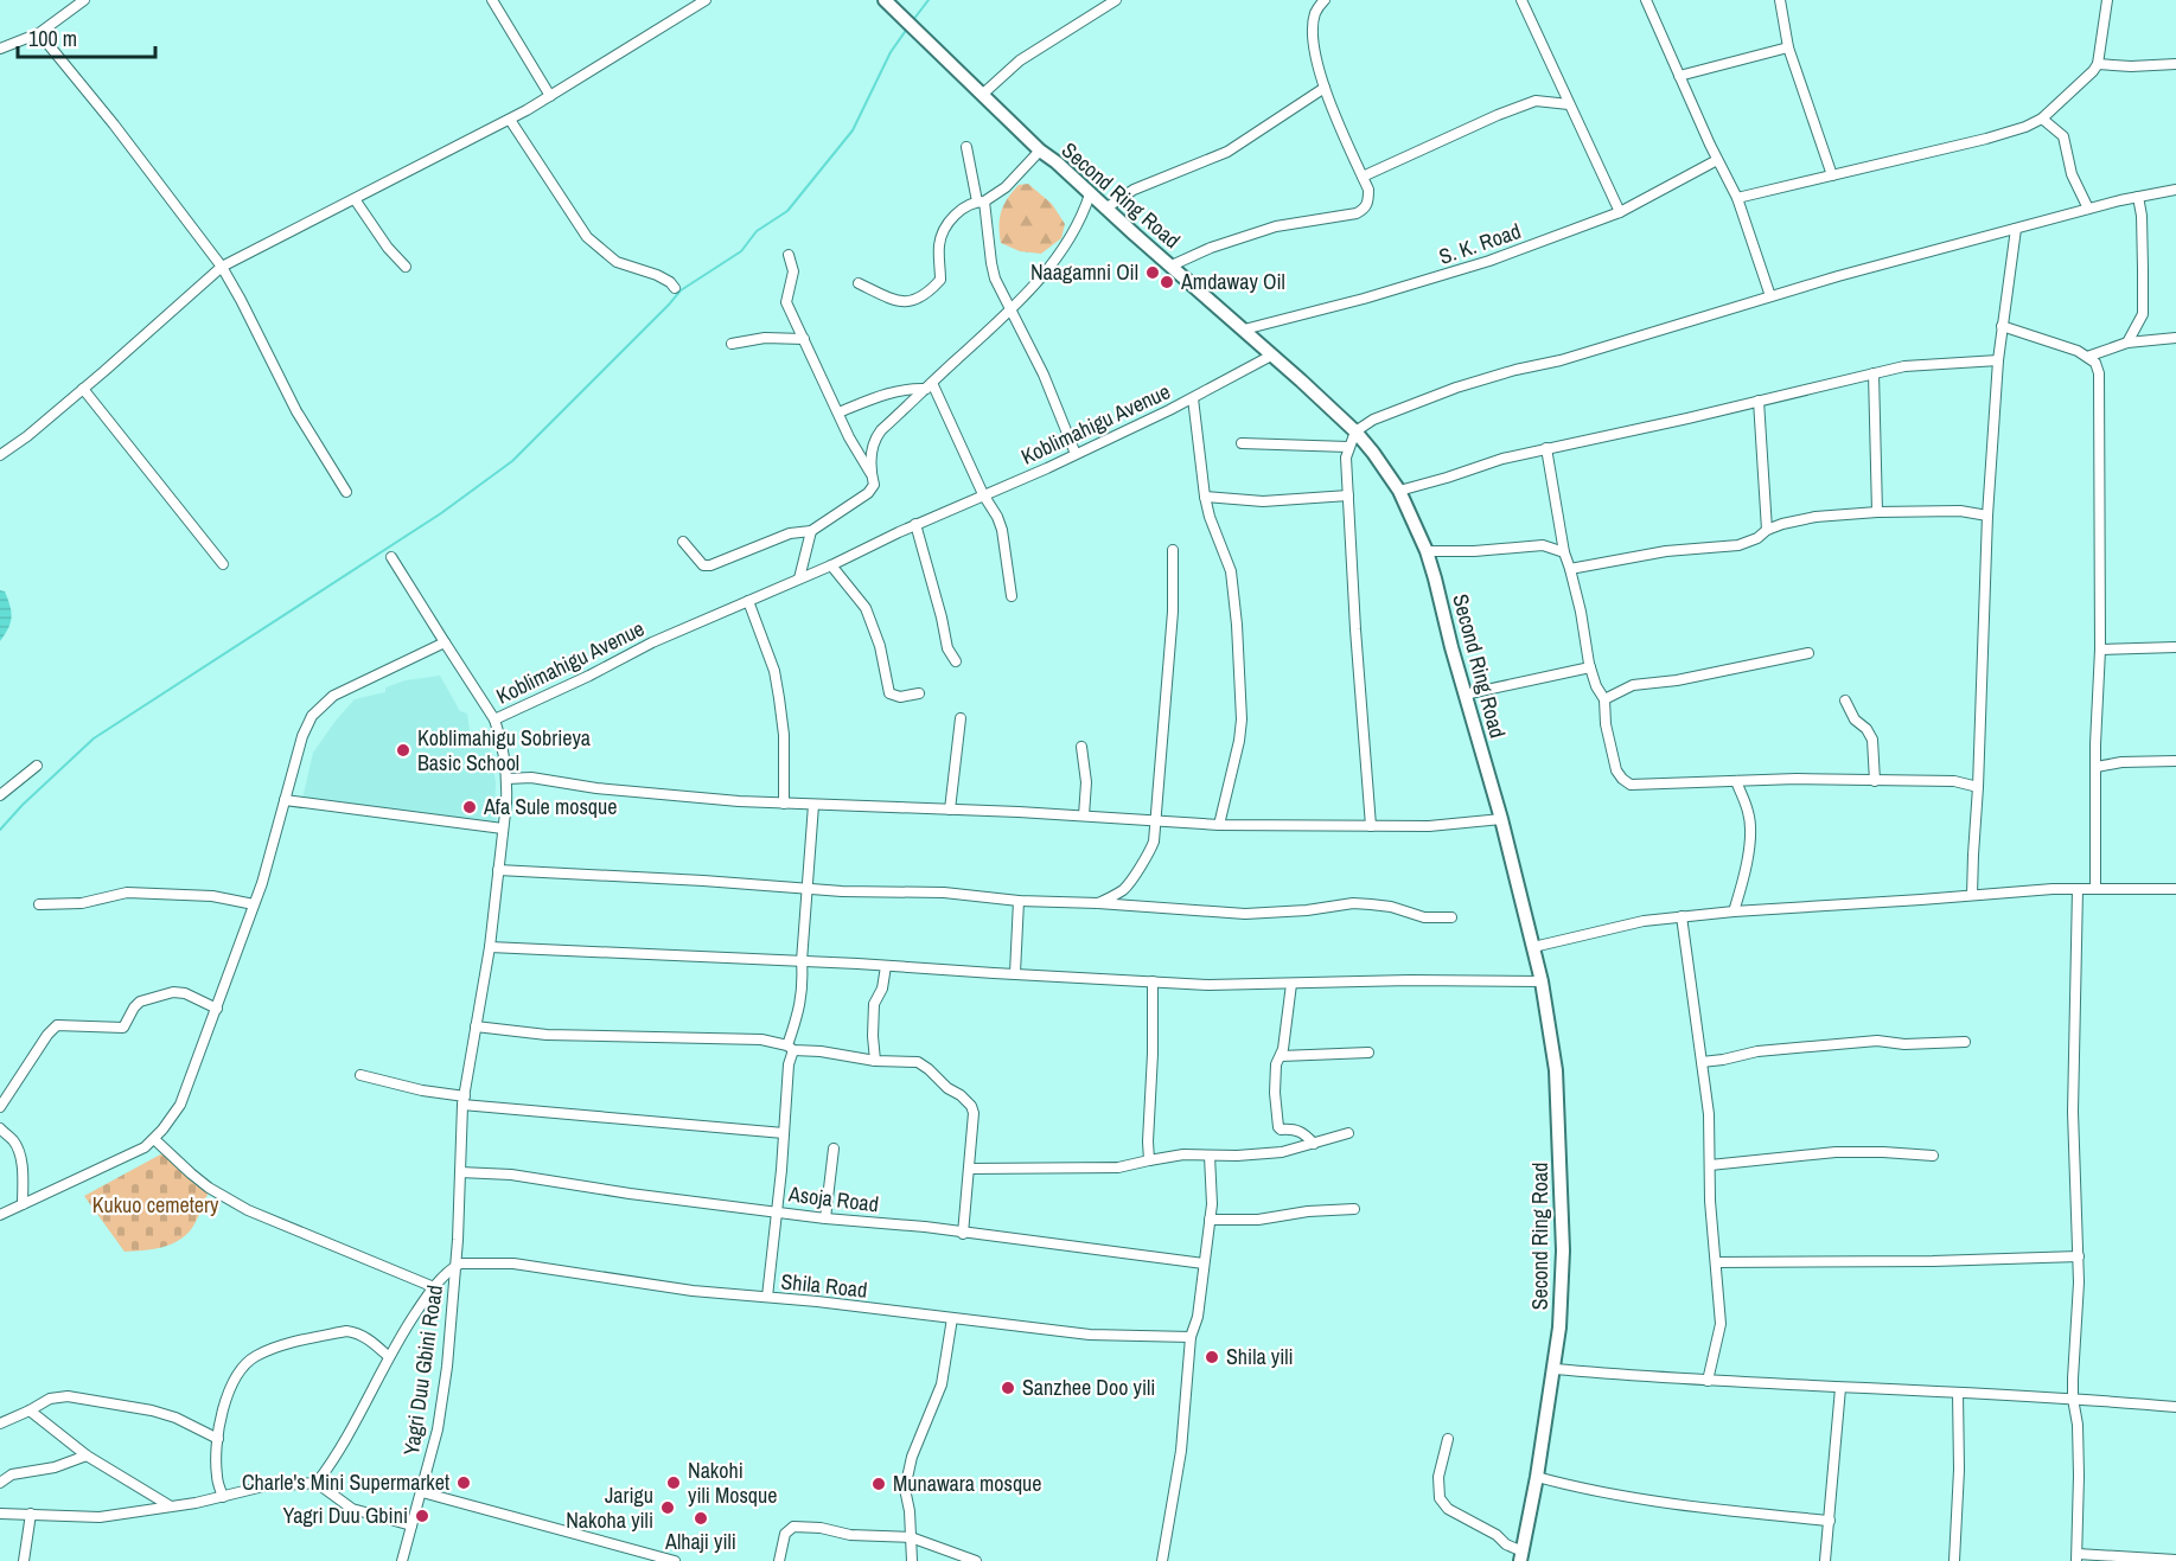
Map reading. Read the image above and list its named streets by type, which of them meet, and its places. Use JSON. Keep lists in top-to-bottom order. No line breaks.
{"streets":{"street":["Second Ring Road","S. K. Road","Koblimahigu Avenue","Asoja Road","Shila Road","Yagri Duu Gbini Road"]},"crossings":[["Second Ring Road","S. K. Road"],["Second Ring Road","Koblimahigu Avenue"],["Koblimahigu Avenue","Yagri Duu Gbini Road"],["Asoja Road","Yagri Duu Gbini Road"],["Shila Road","Yagri Duu Gbini Road"]],"parks":["Kukuo cemetery"],"places":["Naagamni Oil","Amdaway Oil","Koblimahigu Sobrieya Basic School","Afa Sule mosque","Shila yili","Sanzhee Doo yili","Charle's Mini Supermarket","Nakohi yili Mosque","Munawara mosque","Jarigu Nakoha yili","Yagri Duu Gbini","Alhaji yili"],"scale_bar":"100 m"}
